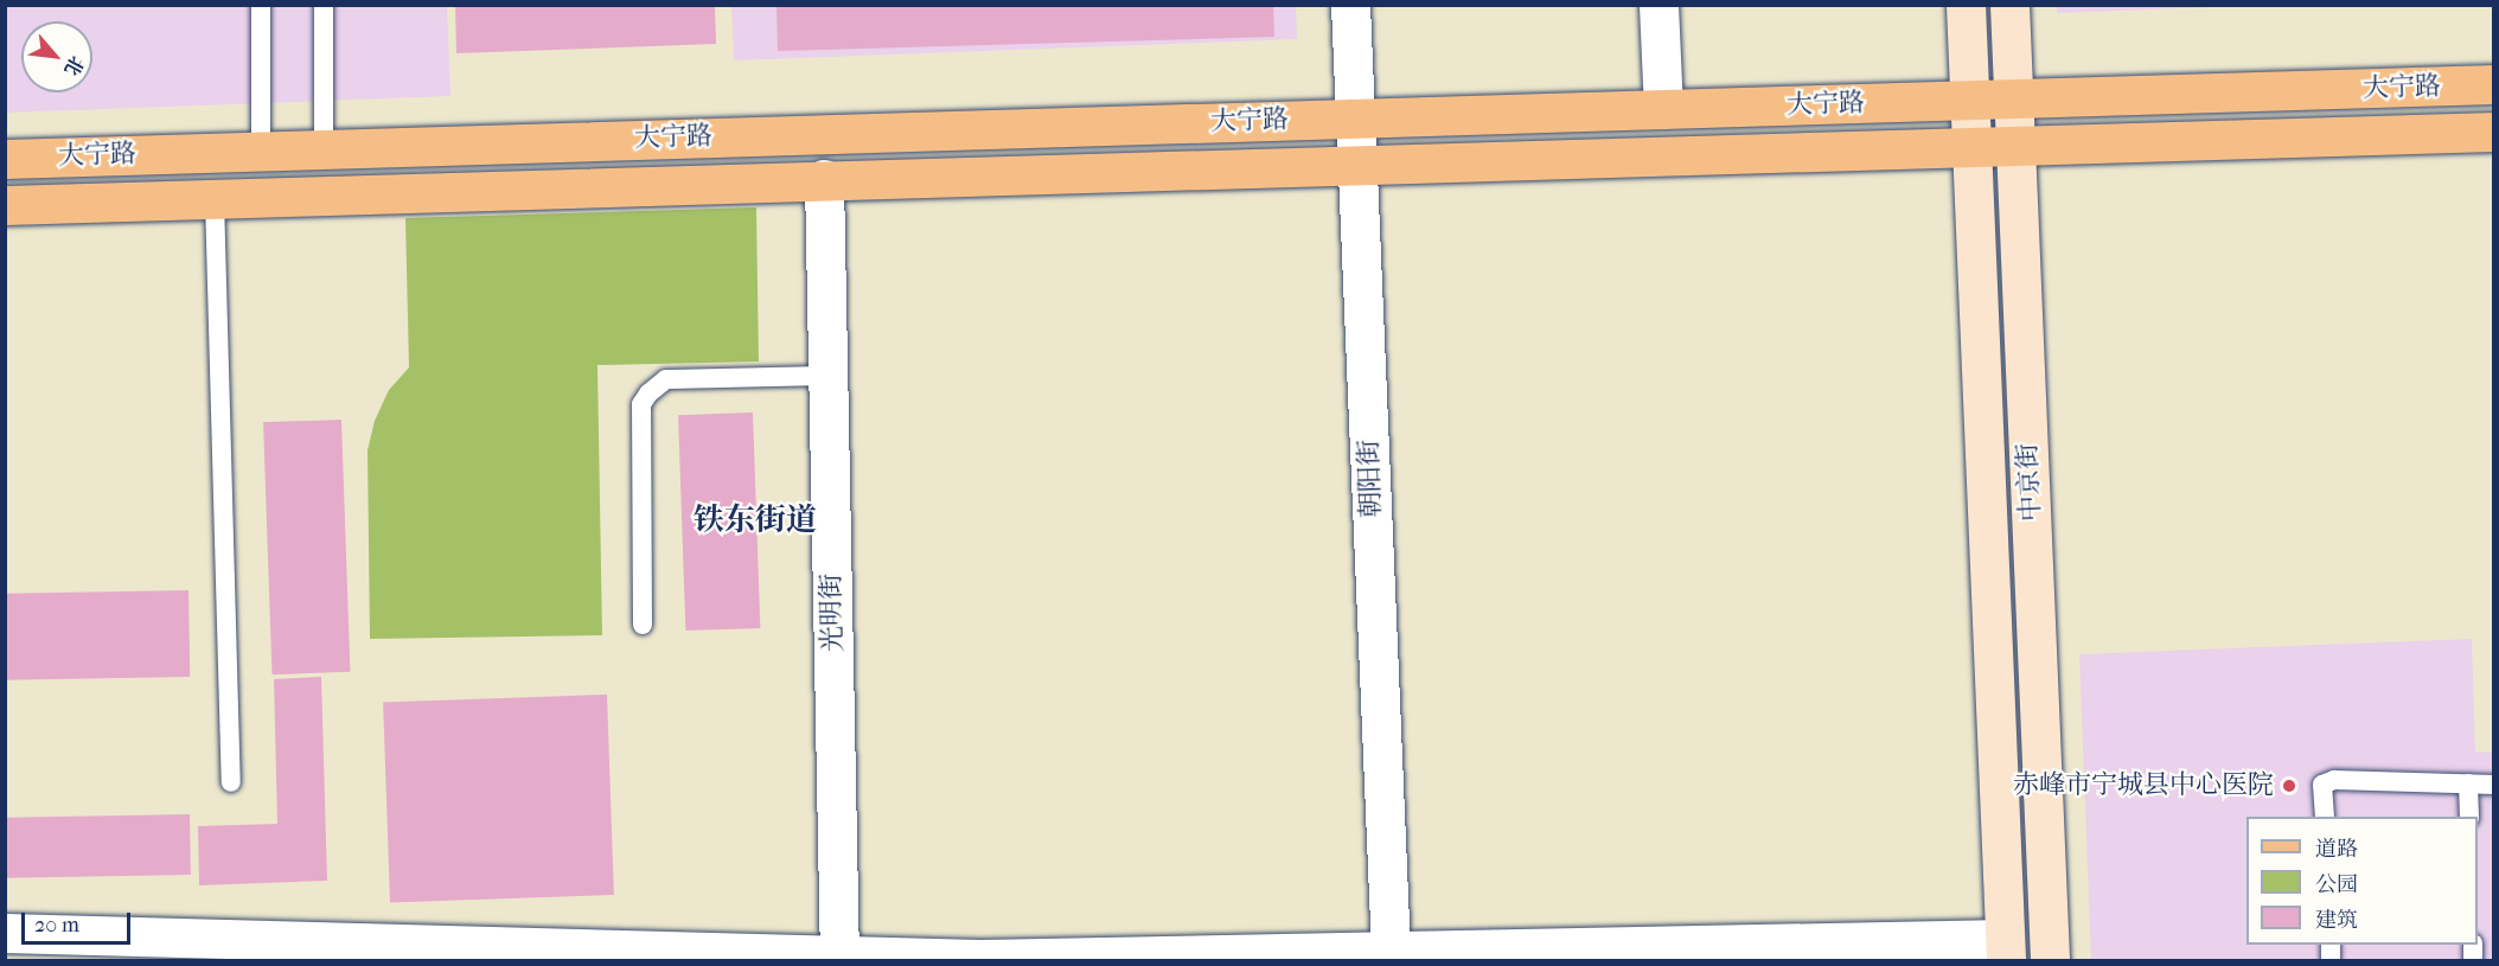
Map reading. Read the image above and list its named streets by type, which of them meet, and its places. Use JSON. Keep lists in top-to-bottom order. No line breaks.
{"streets":{"main road":["大宁路","中京街"],"street":["朝阳街","光明街"]},"crossings":[["大宁路","朝阳街"],["大宁路","中京街"],["大宁路","光明街"]],"districts":["铁东街道"],"places":["赤峰市宁城县中心医院"],"legend":["道路","公园","建筑"],"scale_bar":"20 m","north":"bottom right"}
